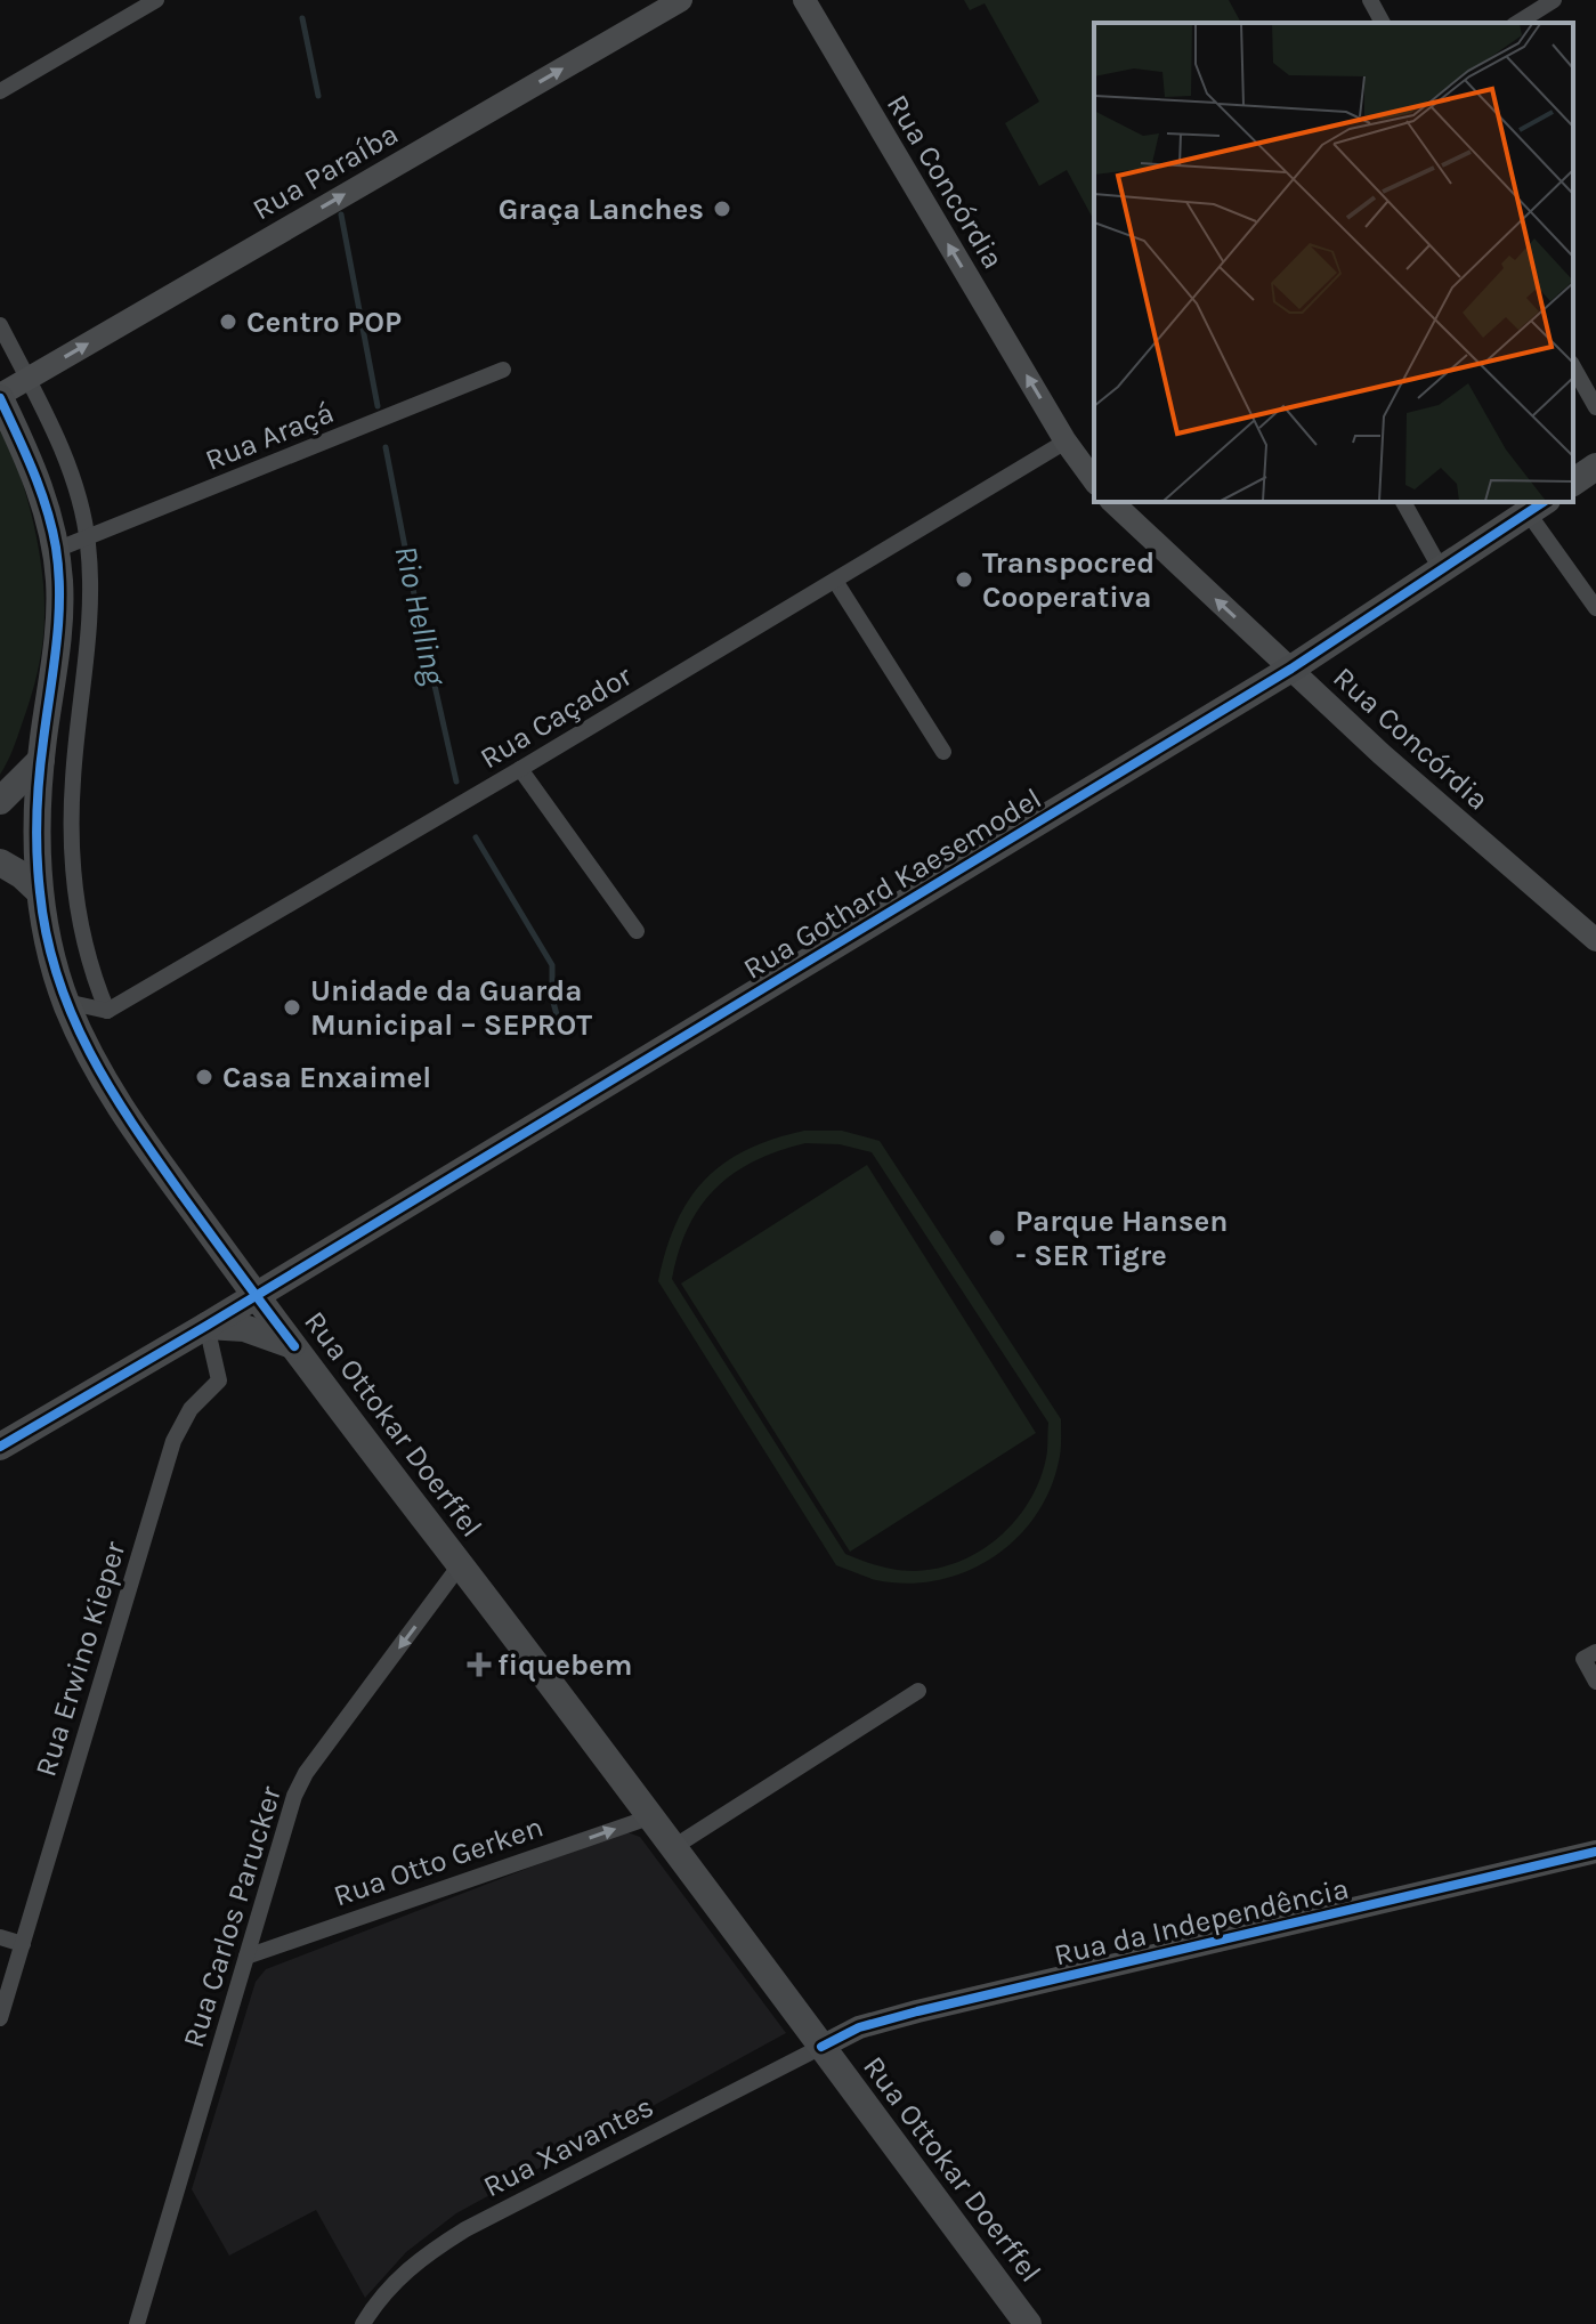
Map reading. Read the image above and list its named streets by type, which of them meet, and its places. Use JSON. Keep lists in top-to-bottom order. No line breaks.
{"streets":{"main road":["Rua Gothard Kaesemodel","Rua Ottokar Doerffel"],"street":["Rua Paraíba","Rua Concórdia","Rua Araçá","Rua Caçador","Rua Erwino Kieper","Rua Otto Gerken","Rua Carlos Parucker","Rua da Independência","Rua Xavantes"]},"crossings":[["Rua Paraíba","Rua Ottokar Doerffel"],["Rua Concórdia","Rua Caçador"],["Rua Concórdia","Rua Gothard Kaesemodel"],["Rua Araçá","Rua Ottokar Doerffel"],["Rua Gothard Kaesemodel","Rua Ottokar Doerffel"],["Rua Gothard Kaesemodel","Rua Erwino Kieper"],["Rua Ottokar Doerffel","Rua Otto Gerken"],["Rua Ottokar Doerffel","Rua Carlos Parucker"],["Rua Ottokar Doerffel","Rua da Independência"],["Rua Ottokar Doerffel","Rua Xavantes"],["Rua Otto Gerken","Rua Carlos Parucker"],["Rua da Independência","Rua Xavantes"]],"one_way":["Rua Paraíba","Rua Concórdia","Rua Otto Gerken","Rua Carlos Parucker"],"water":["Rio Helling"],"places":{"other":["Graça Lanches","Centro POP","Transpocred Cooperativa","Unidade da Guarda Municipal – SEPROT","Casa Enxaimel","Parque Hansen - SER Tigre"],"health":["fiquebem"]}}
